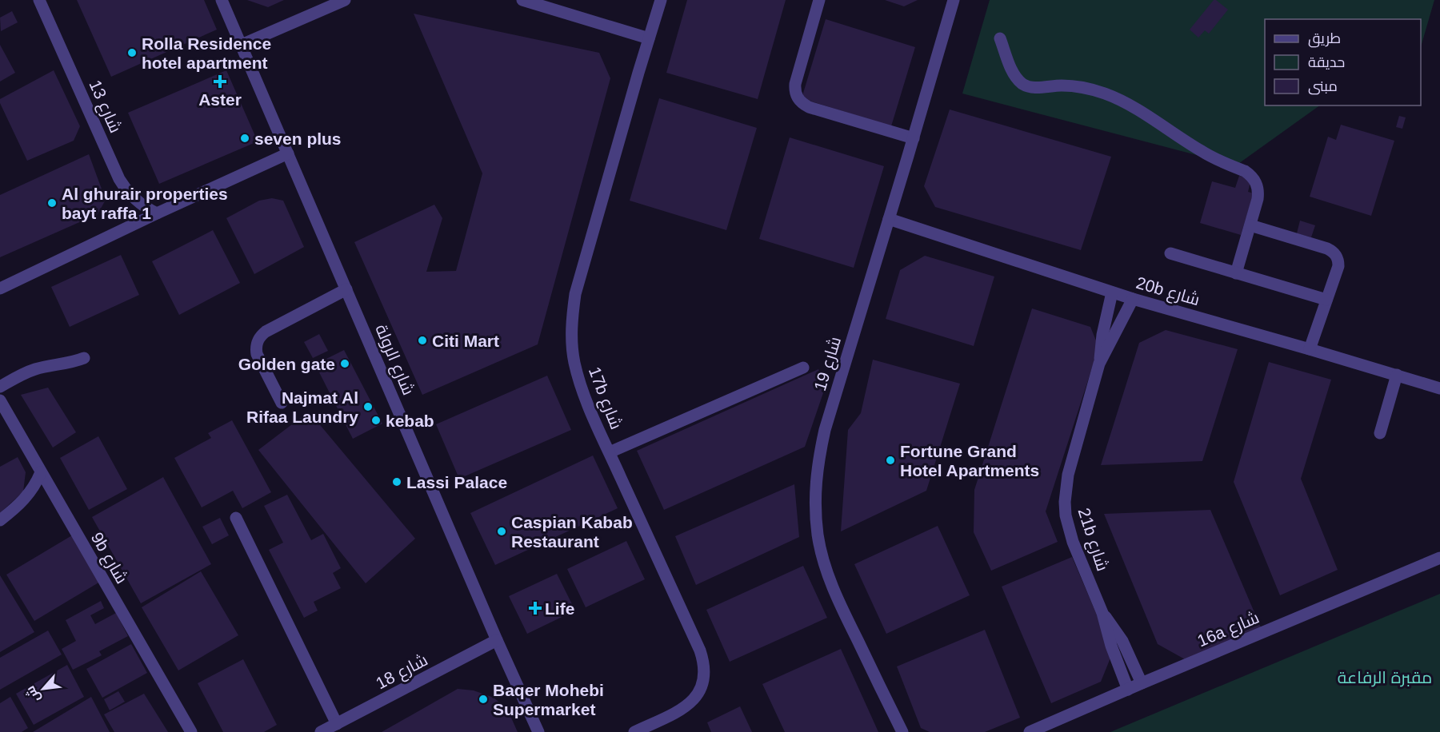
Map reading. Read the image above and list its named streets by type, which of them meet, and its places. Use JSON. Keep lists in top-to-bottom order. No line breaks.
{"streets":{"street":["شارع 13","20b شارع","شارع الرولة","شارع 19","17b شارع","21b شارع","9b شارع","16a شارع","شارع 18"]},"crossings":[["20b شارع","شارع 19"],["20b شارع","21b شارع"],["شارع الرولة","شارع 18"],["21b شارع","16a شارع"]],"parks":["مقبرة الرفاعة"],"places":{"other":["Rolla Residence hotel apartment","seven plus","Al ghurair properties bayt raffa 1","Citi Mart","Golden gate","Najmat Al Rifaa Laundry","kebab","Fortune Grand Hotel Apartments","Lassi Palace","Caspian Kabab Restaurant","Baqer Mohebi Supermarket"],"health":["Aster","Life"]},"legend":["طريق","حديقة","مبنى"],"north":"bottom left"}
